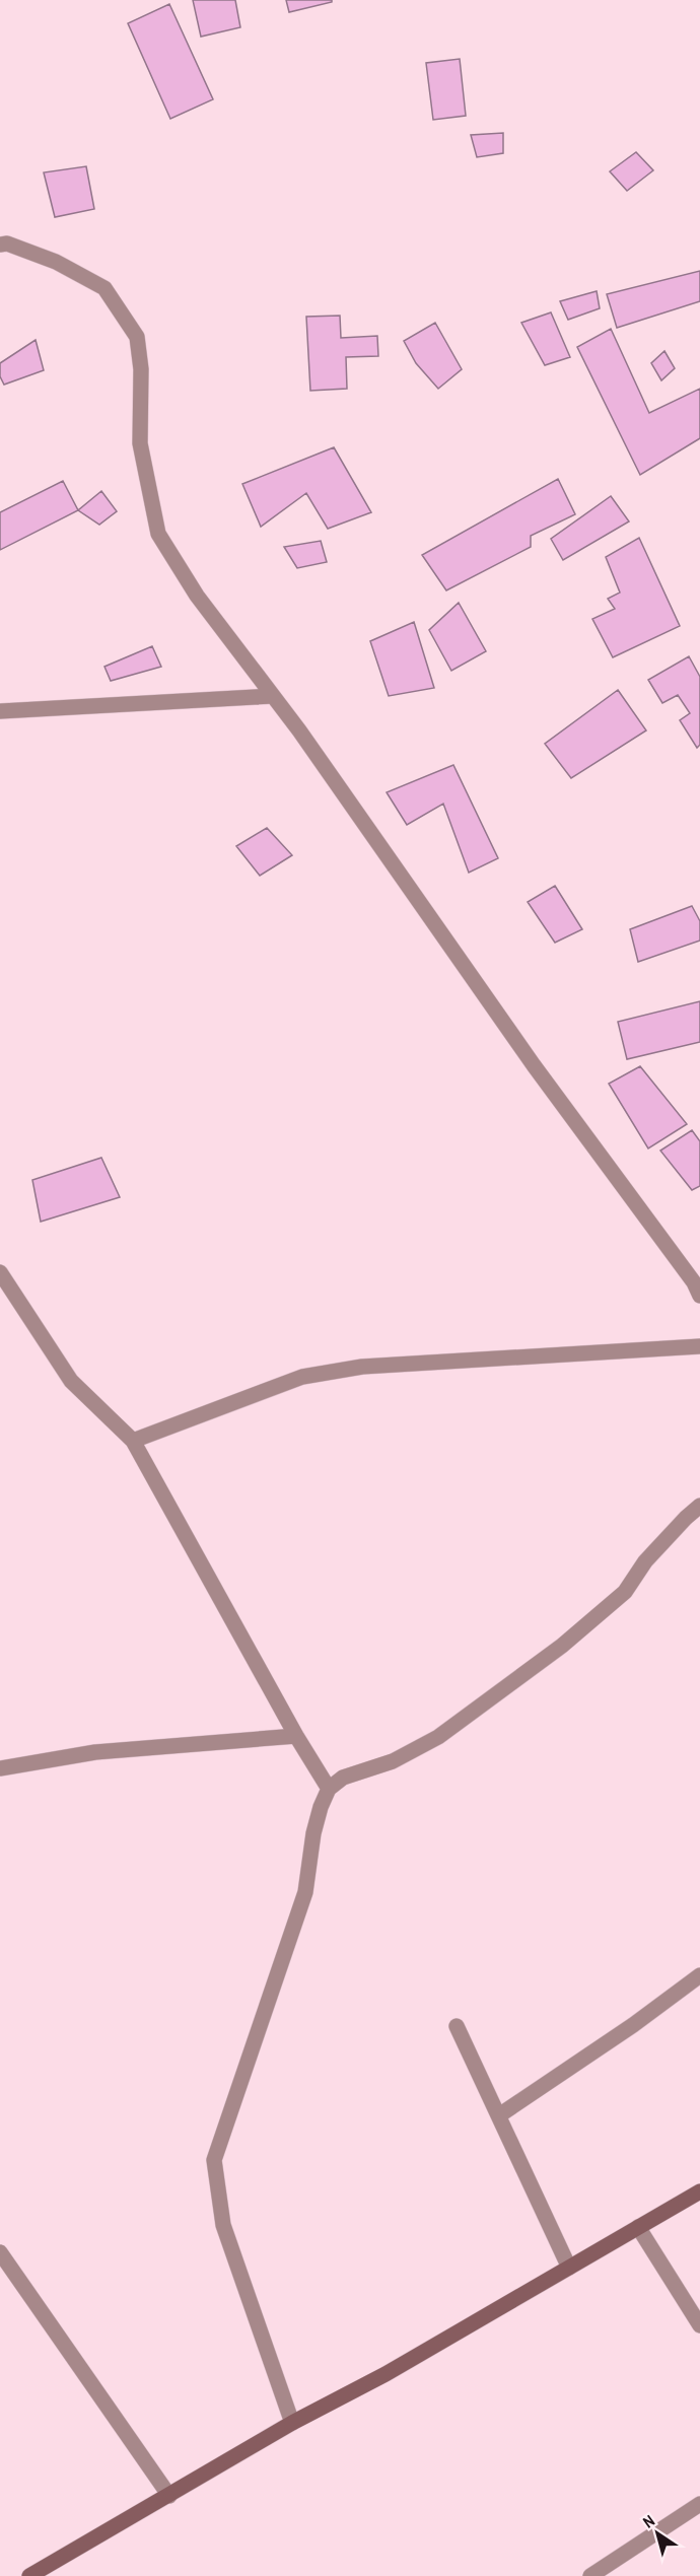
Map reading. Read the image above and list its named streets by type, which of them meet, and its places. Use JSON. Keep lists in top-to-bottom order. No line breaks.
{"north":"top left"}
